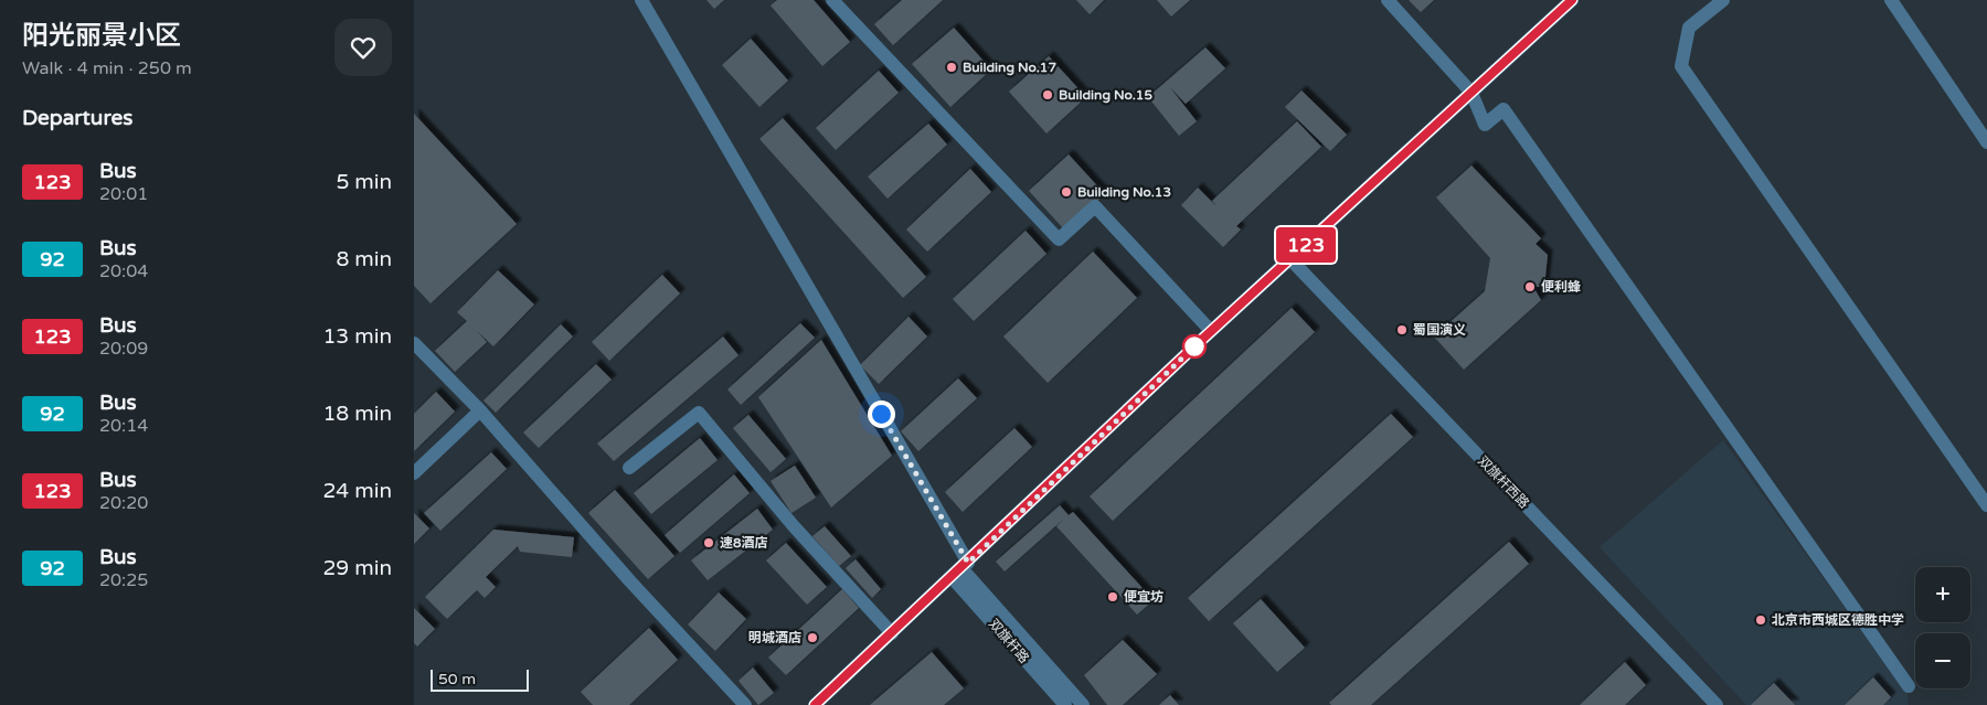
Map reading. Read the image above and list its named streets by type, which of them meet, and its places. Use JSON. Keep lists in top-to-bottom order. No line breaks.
{"streets":{"street":["双旗杆西路","双旗杆路"]},"places":["Building No.17","Building No.15","Building No.13","便利蜂","蜀国演义","速8酒店","便宜坊","北京市西城区德胜中学","明城酒店"],"lines":["bus line 123"],"scale_bar":"50 m","page":{"heading":[["阳光丽景小区","Walk · 4 min · 250 m"],"Departures"],"on_map":"123","list":[{"mark":"123","name":"Bus","note":"20:01","value":"5 min"},{"mark":"92","name":"Bus","note":"20:04","value":"8 min"},{"mark":"123","name":"Bus","note":"20:09","value":"13 min"},{"mark":"92","name":"Bus","note":"20:14","value":"18 min"},{"mark":"123","name":"Bus","note":"20:20","value":"24 min"},{"mark":"92","name":"Bus","note":"20:25","value":"29 min"}],"map_buttons":["+","−"],"scale":"50 m"}}
